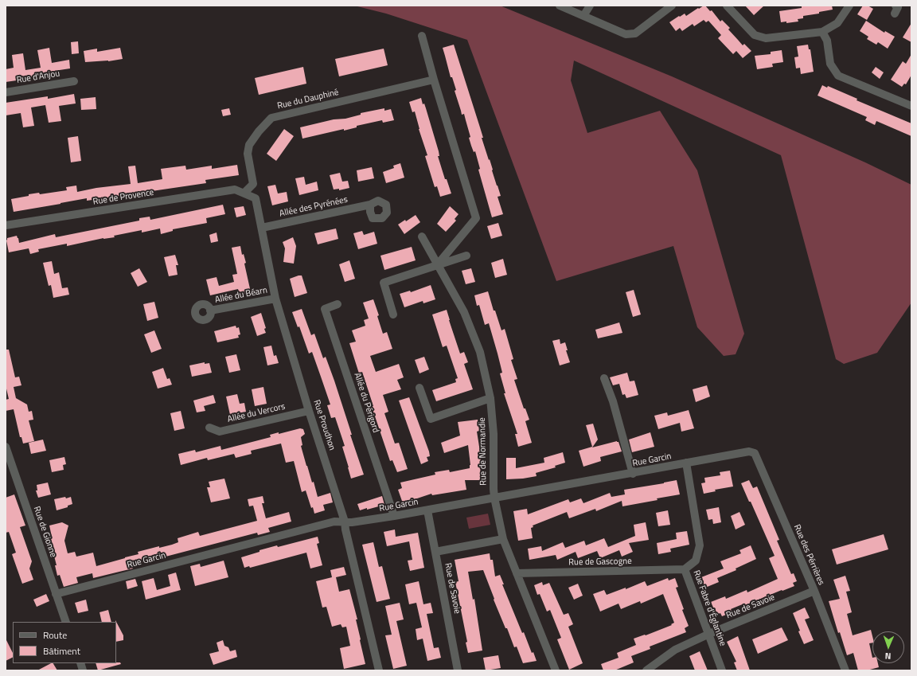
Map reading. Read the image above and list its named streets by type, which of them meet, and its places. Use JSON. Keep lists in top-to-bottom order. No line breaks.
{"streets":{"street":["Rue d'Anjou","Rue du Dauphiné","Rue de Provence","Allée des Pyrénées","Allée du Béarn","Allée du Périgord","Allée du Vercors","Rue Proudhon","Rue de Normandie","Rue Garcin","Rue de Gionne","Rue des Pérrières","Rue de Gascogne","Rue de Savoie","Rue Fabre d'Églantine"]},"crossings":[["Rue du Dauphiné","Rue de Provence"],["Rue du Dauphiné","Rue Proudhon"],["Rue de Provence","Rue Proudhon"],["Allée des Pyrénées","Rue Proudhon"],["Allée du Béarn","Rue Proudhon"],["Allée du Périgord","Rue Garcin"],["Allée du Vercors","Rue Proudhon"],["Rue Proudhon","Rue Garcin"],["Rue de Normandie","Rue Garcin"],["Rue de Normandie","Rue de Gascogne"],["Rue Garcin","Rue de Gionne"],["Rue Garcin","Rue des Pérrières"],["Rue Garcin","Rue de Savoie"],["Rue Garcin","Rue Fabre d'Églantine"],["Rue des Pérrières","Rue de Savoie"],["Rue de Gascogne","Rue Fabre d'Églantine"],["Rue de Savoie","Rue Fabre d'Églantine"]],"legend":["Route","Bâtiment"],"north":"bottom"}
